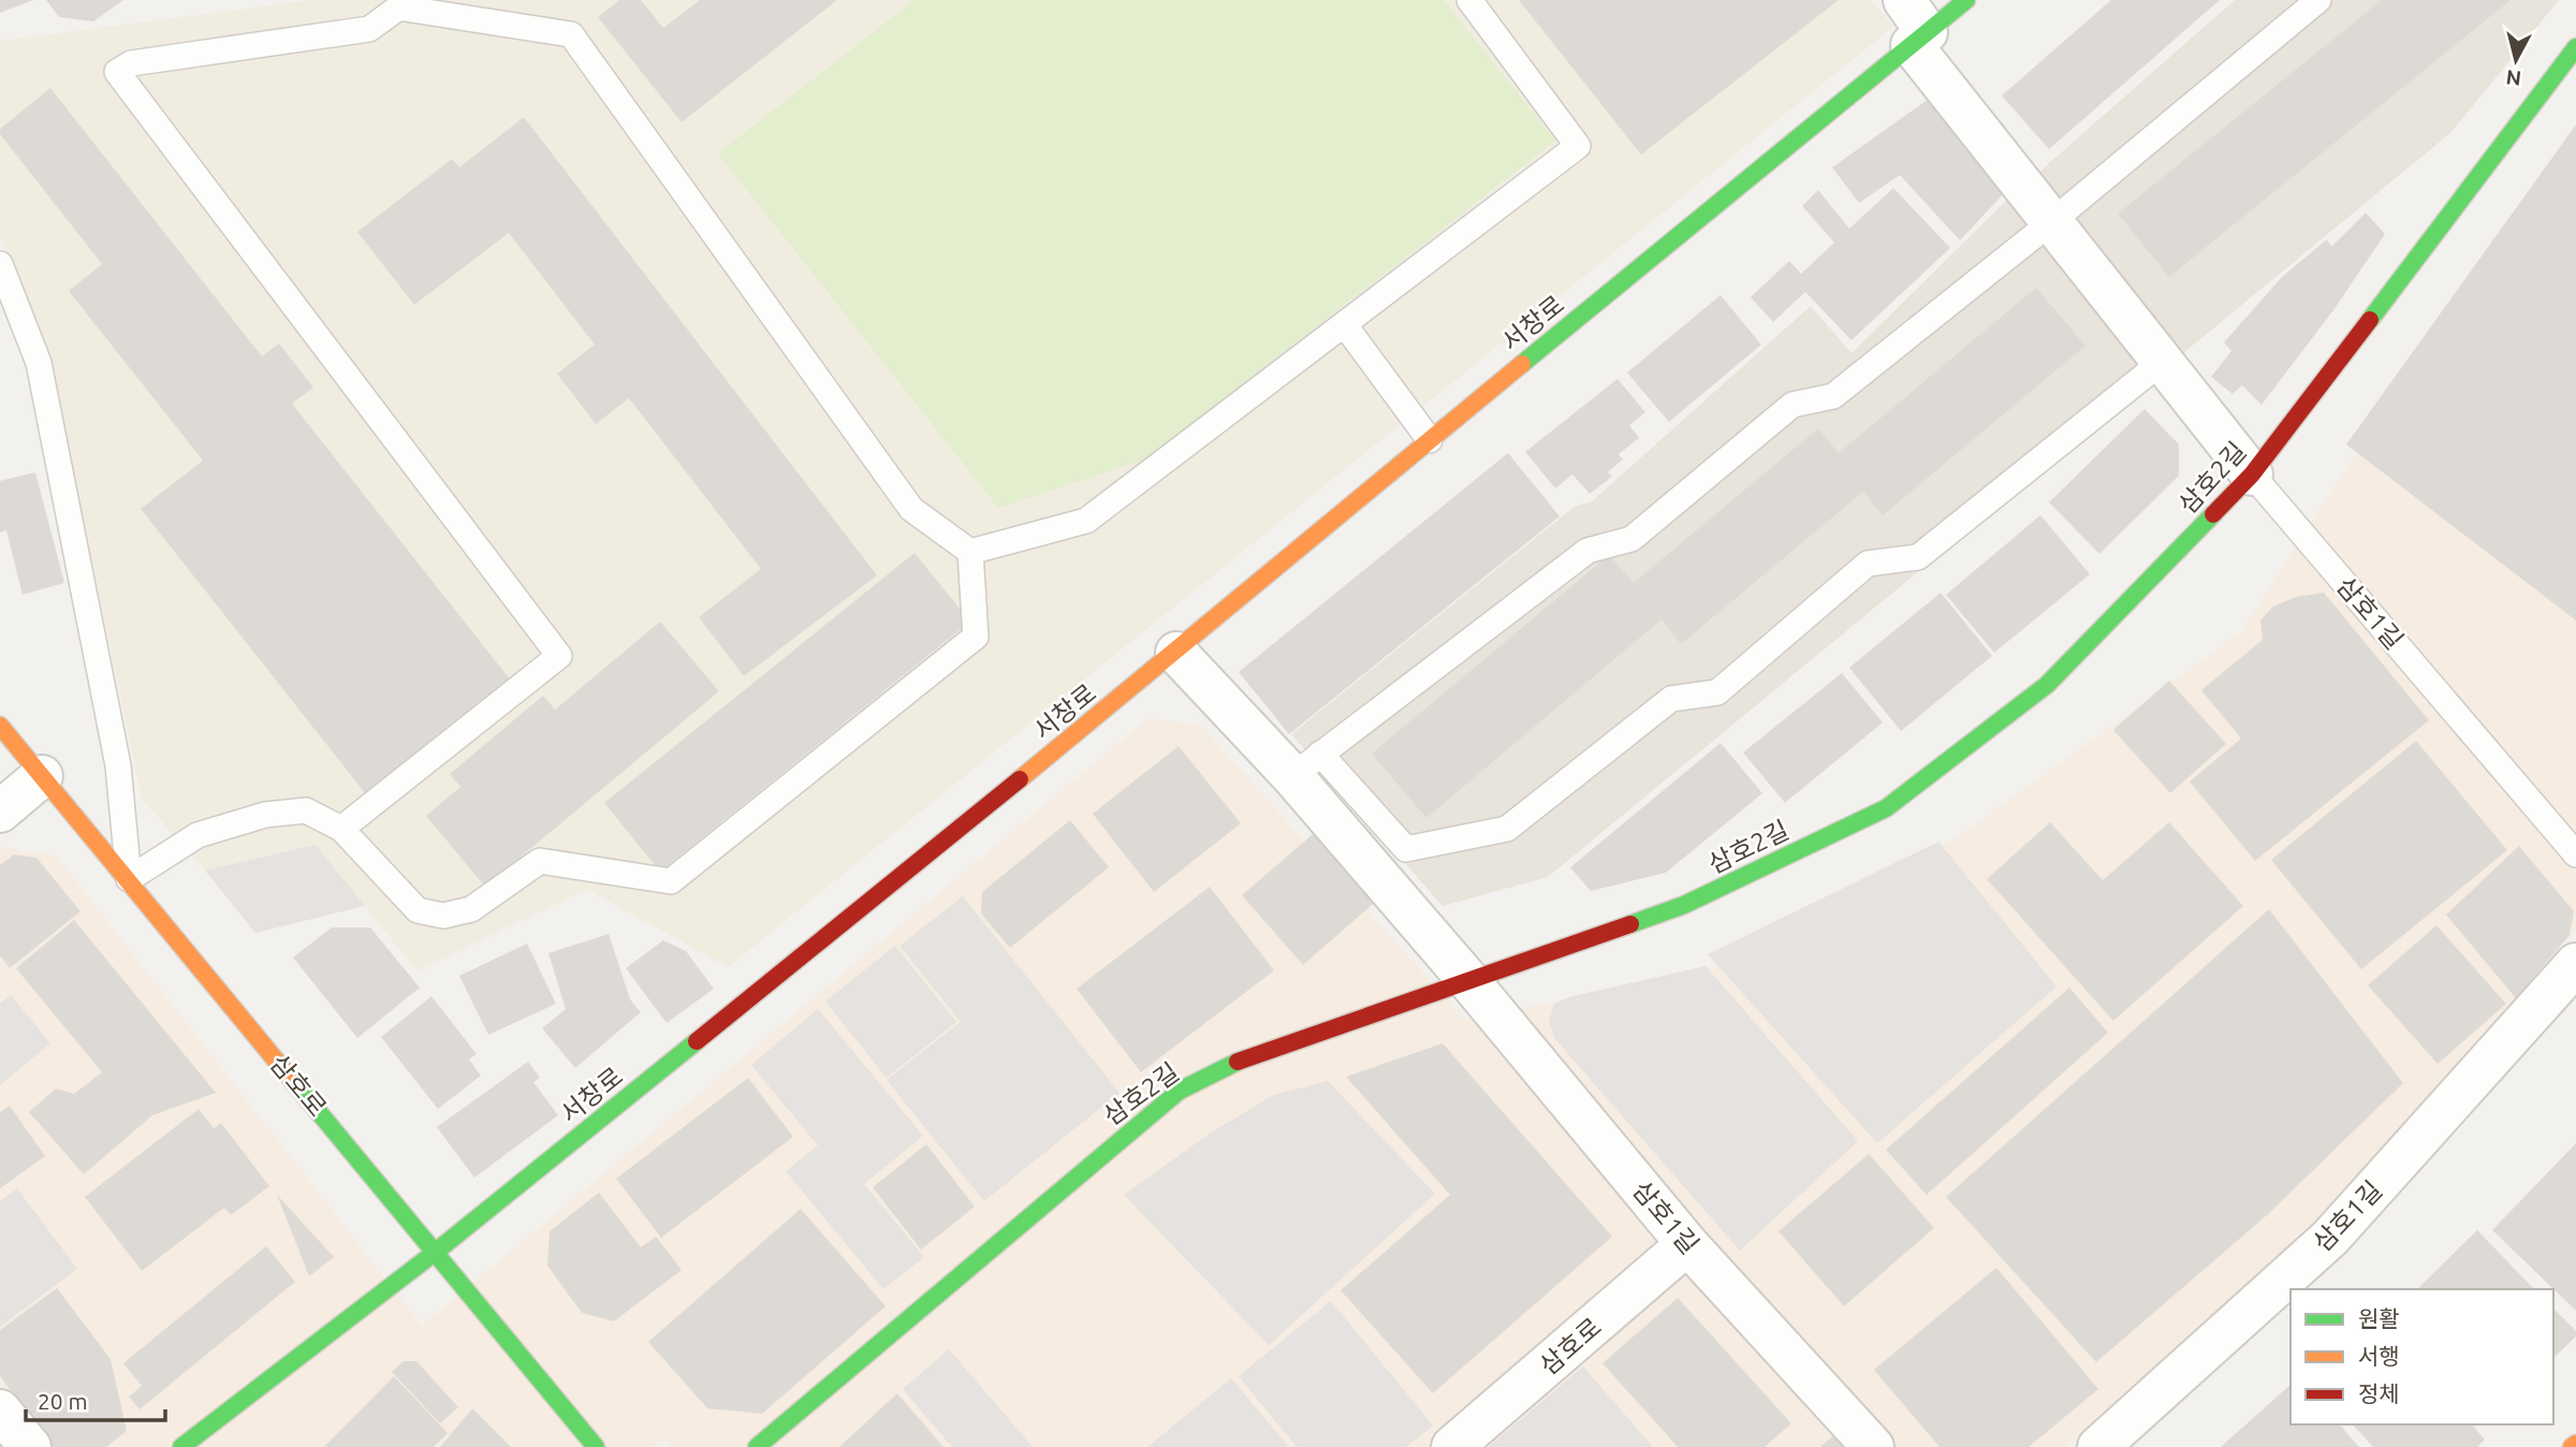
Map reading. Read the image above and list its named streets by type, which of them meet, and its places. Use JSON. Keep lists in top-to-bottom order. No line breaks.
{"streets":{"street":["서창로","삼호2길","삼호1길","삼호로"]},"crossings":[["서창로","삼호1길"],["서창로","삼호로"],["삼호2길","삼호1길"],["삼호1길","삼호로"]],"legend":["원활","서행","정체"],"scale_bar":"20 m","north":"bottom"}
